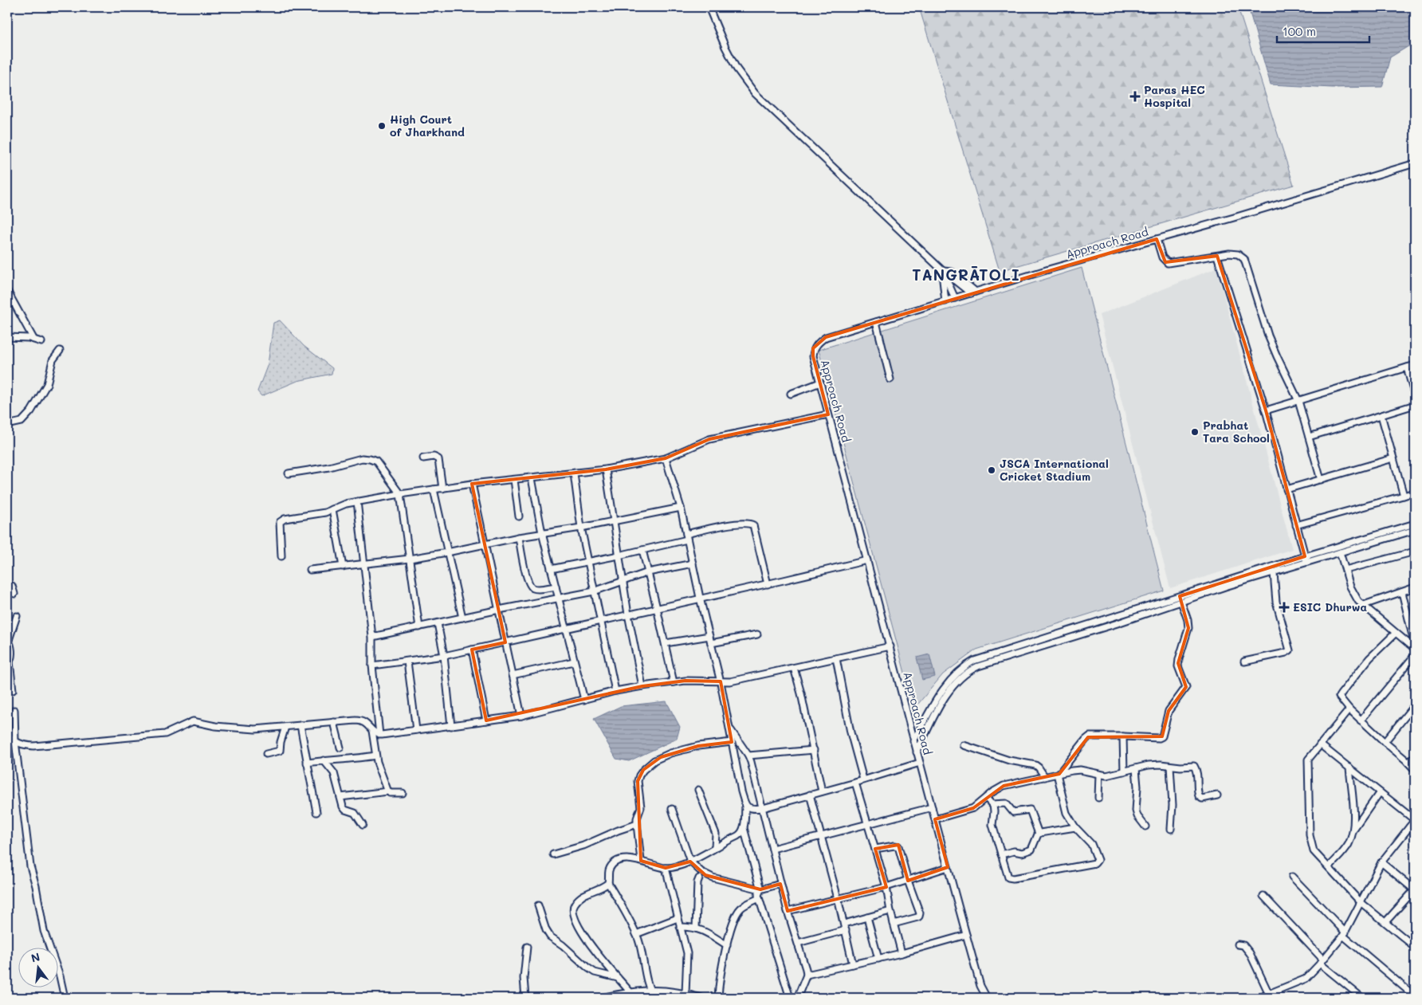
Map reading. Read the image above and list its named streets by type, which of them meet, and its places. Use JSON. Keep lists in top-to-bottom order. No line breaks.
{"streets":{"street":["Approach Road"]},"districts":["TANGRĀTOLI"],"places":{"health":["Paras HEC Hospital","ESIC Dhurwa"],"other":["High Court of Jharkhand","Prabhat Tara School","JSCA International Cricket Stadium"]},"scale_bar":"100 m","north":"top"}
